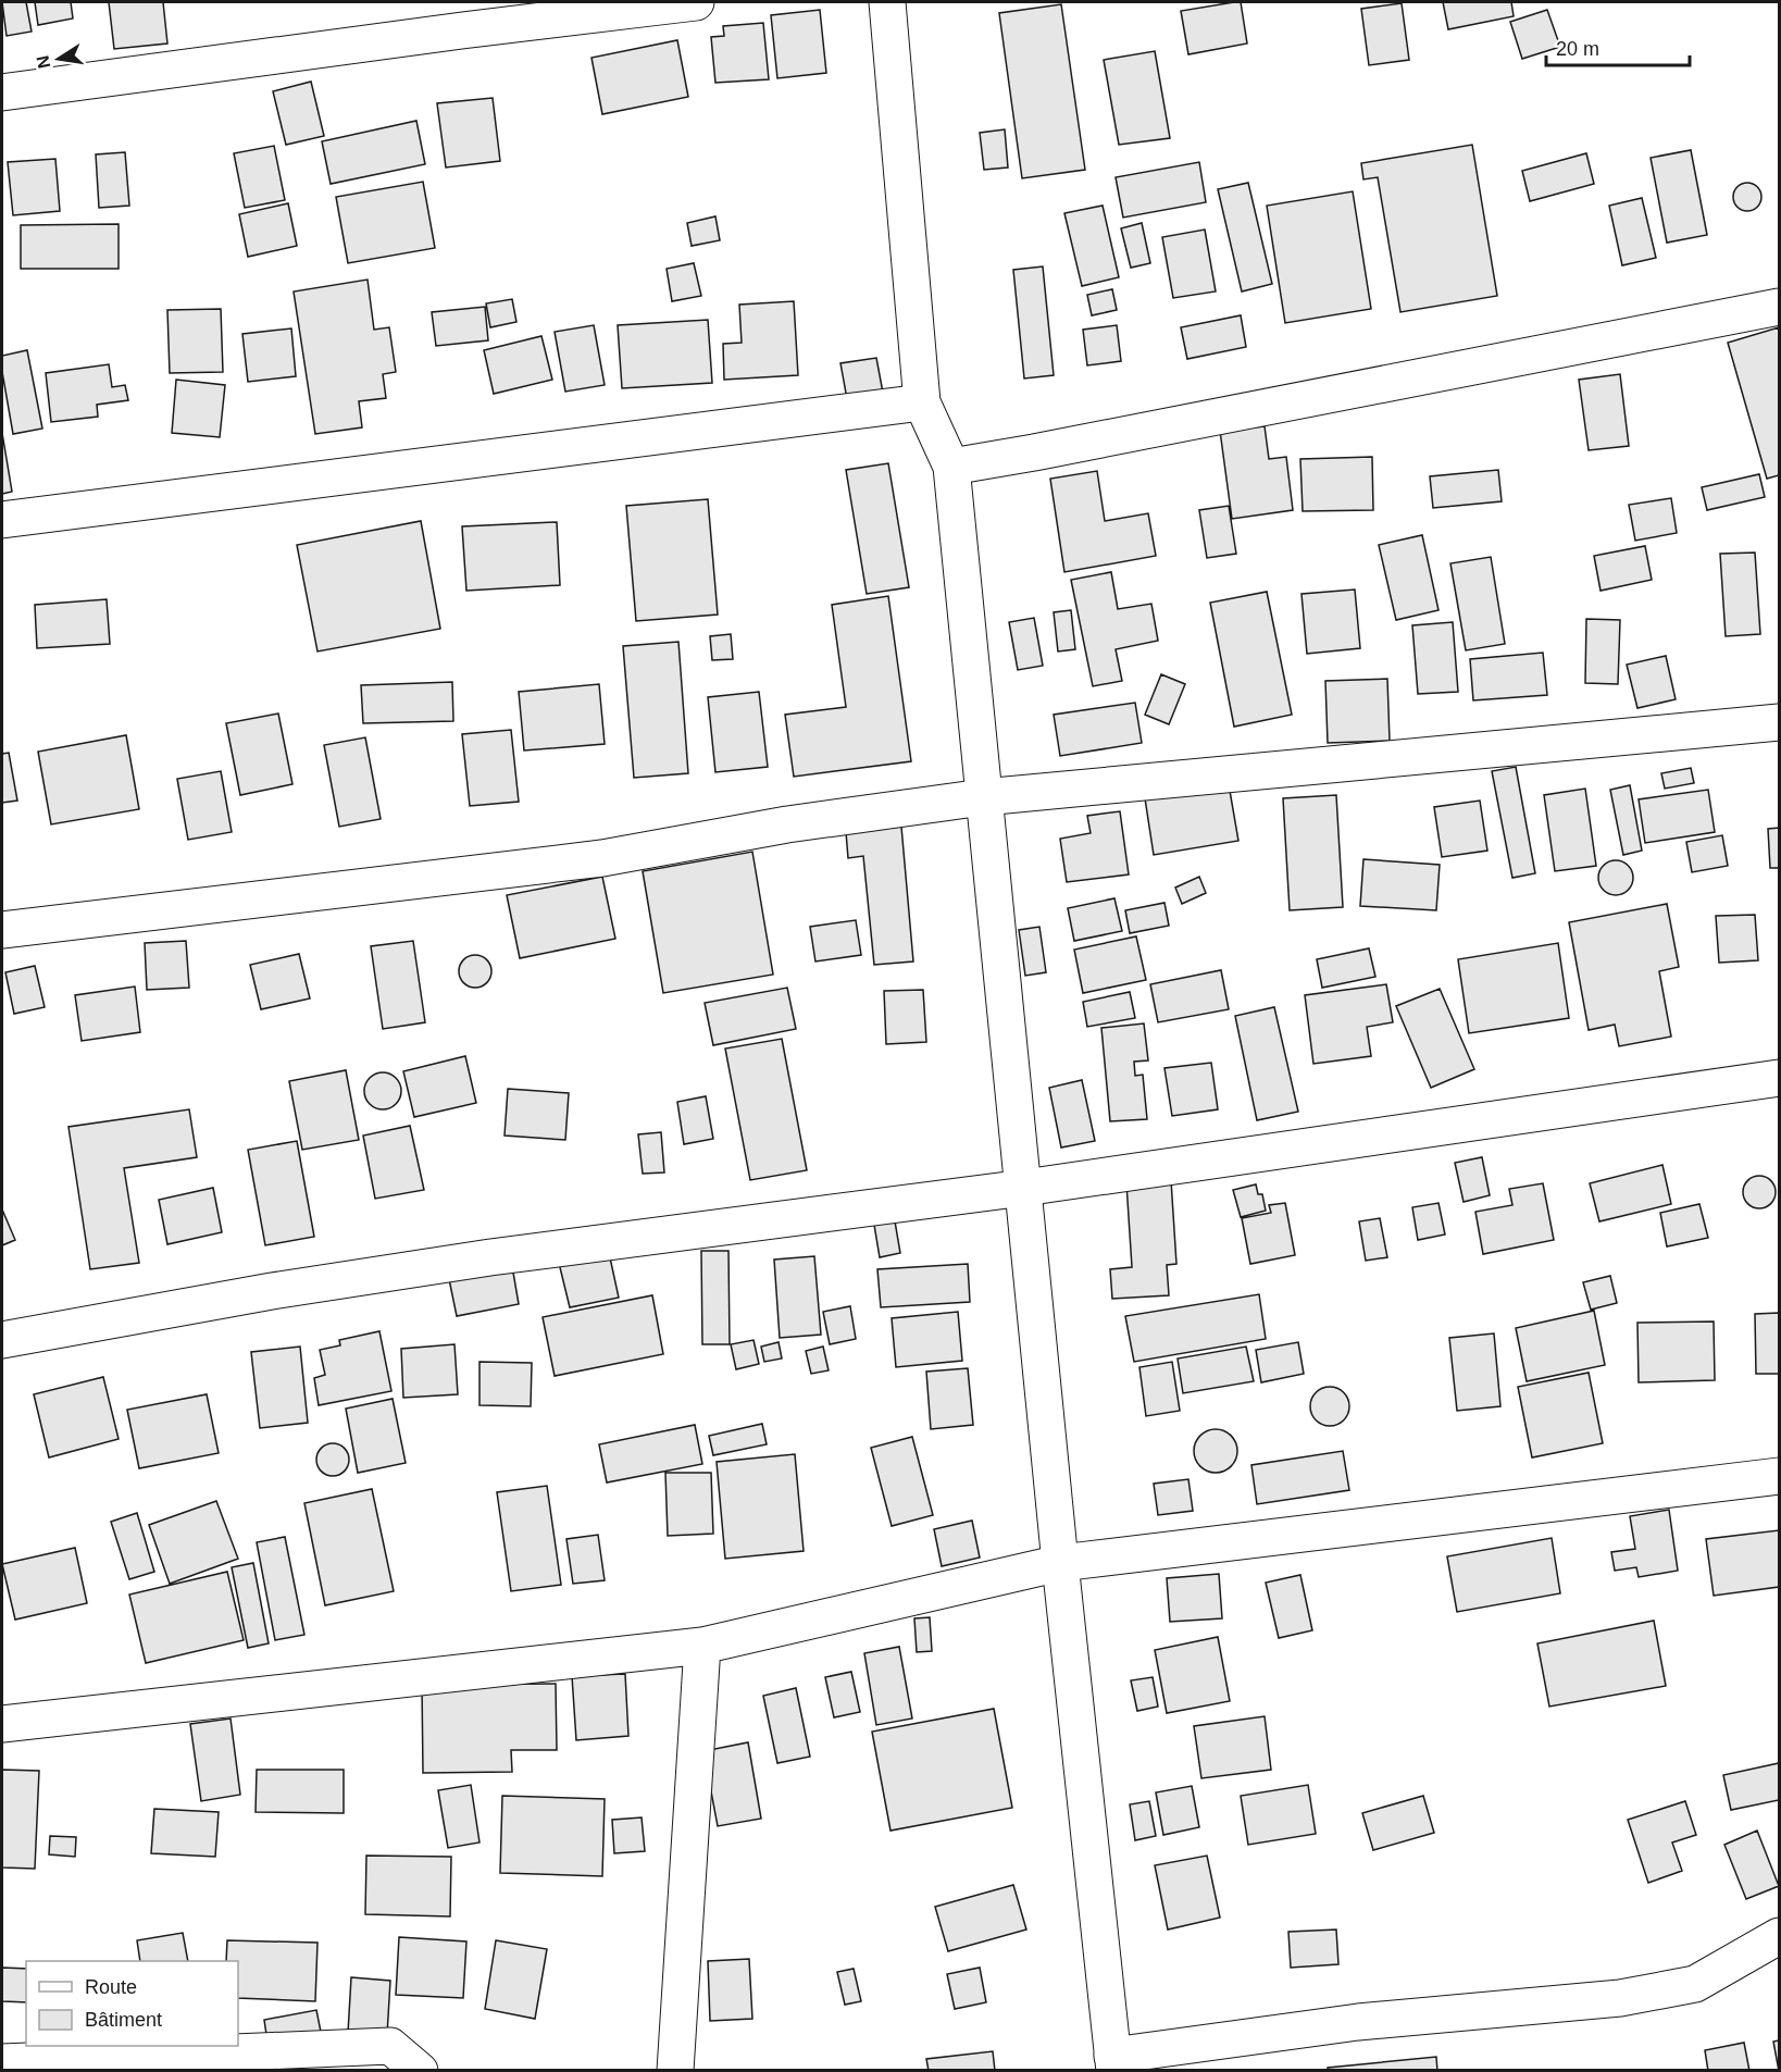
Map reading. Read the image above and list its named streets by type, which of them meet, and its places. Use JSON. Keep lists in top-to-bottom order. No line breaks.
{"legend":["Route","Bâtiment"],"scale_bar":"20 m","north":"left"}
